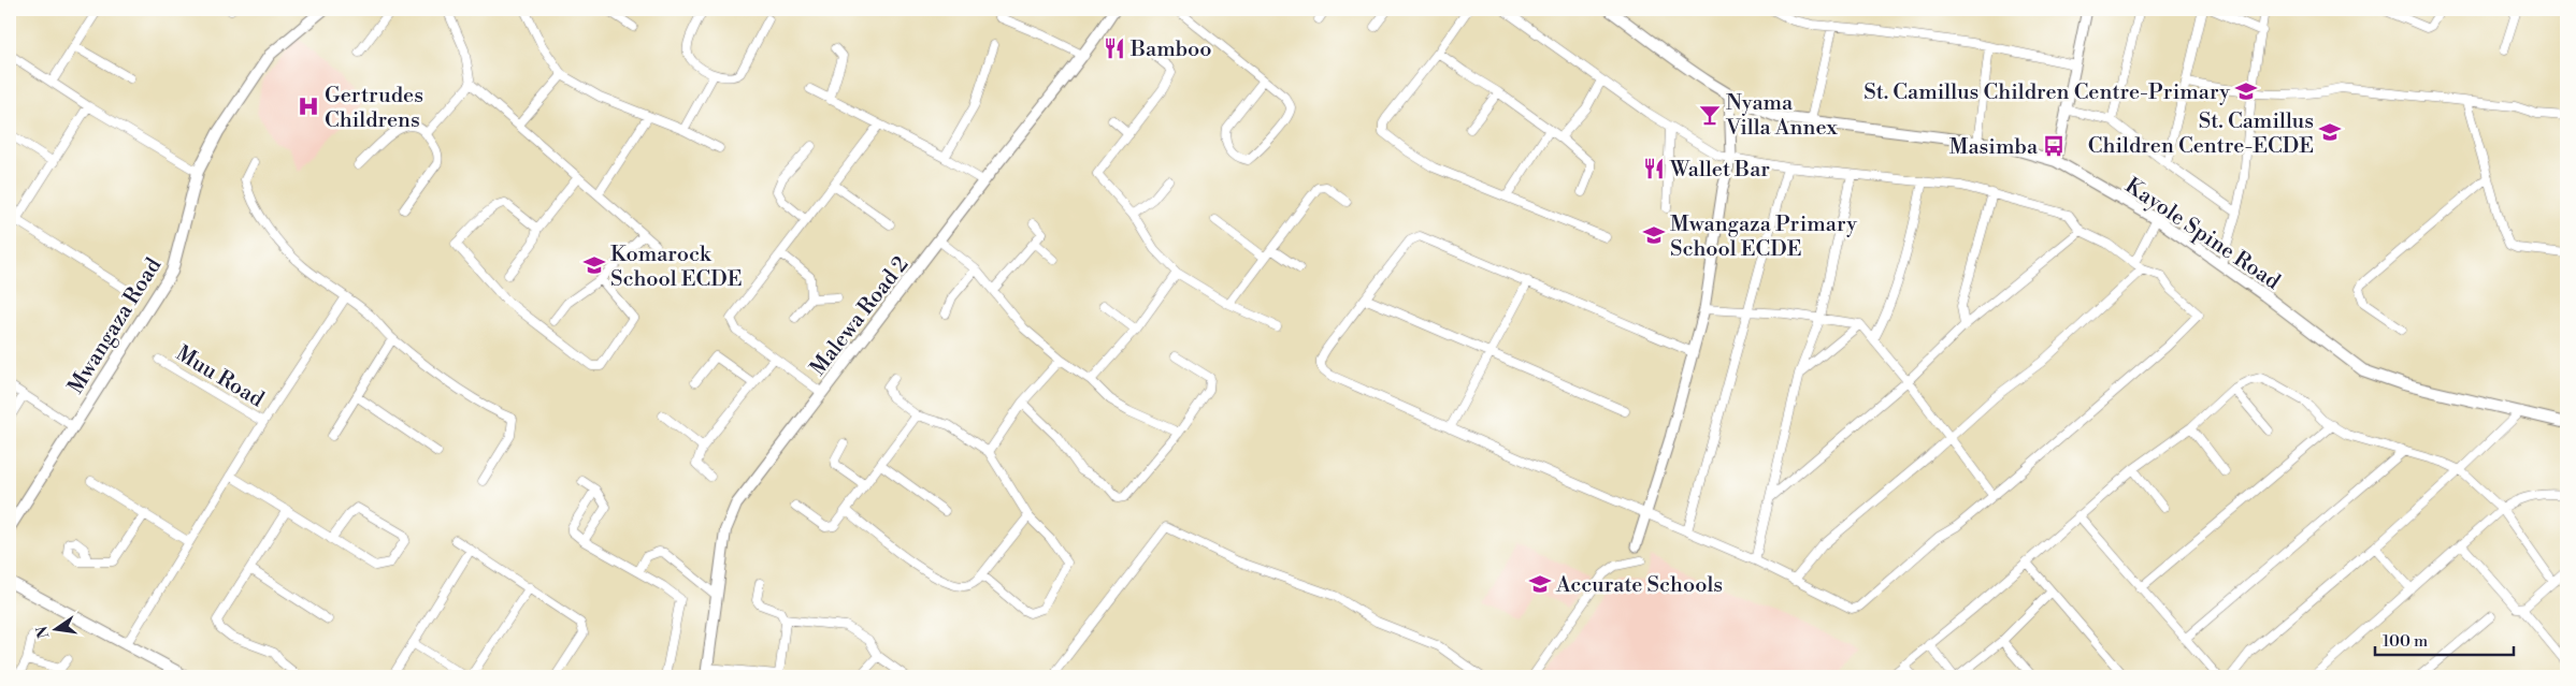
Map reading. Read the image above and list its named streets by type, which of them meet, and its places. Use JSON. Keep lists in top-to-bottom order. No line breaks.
{"streets":{"main road":["Kayole Spine Road","Malewa Road 2","Mwangaza Road"],"street":["Muu Road"]},"places":{"restaurant":["Bamboo","Wallet Bar"],"school or university":["St. Camillus Children Centre-Primary","St. Camillus Children Centre-ECDE","Mwangaza Primary School ECDE","Komarock School ECDE","Accurate Schools"],"hospital":["Gertrudes Childrens"],"bar":["Nyama Villa Annex"],"bus stop":["Masimba"]},"scale_bar":"100 m","north":"left"}
